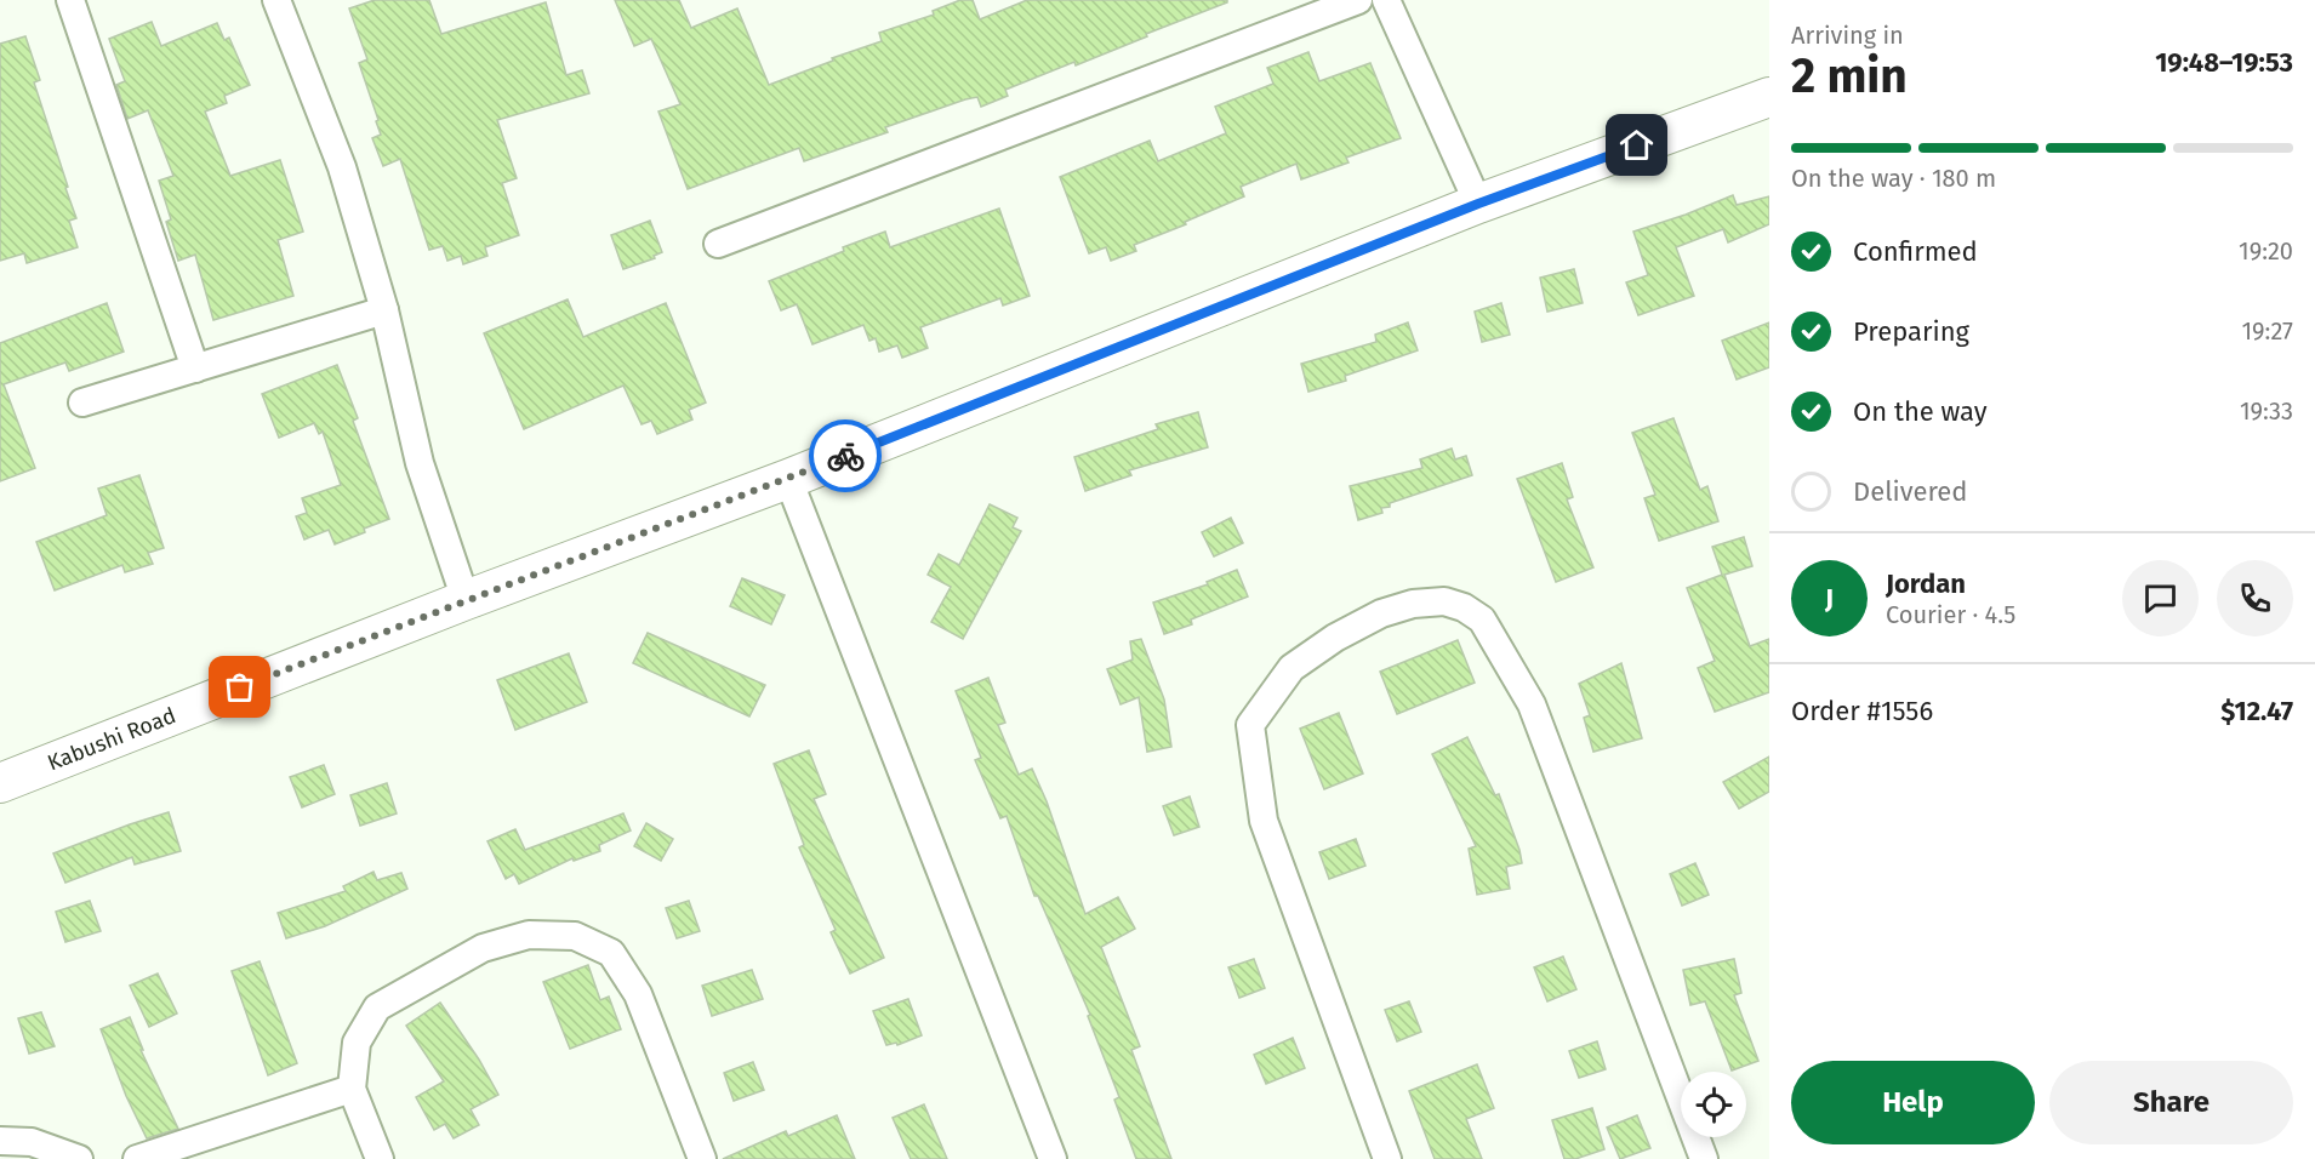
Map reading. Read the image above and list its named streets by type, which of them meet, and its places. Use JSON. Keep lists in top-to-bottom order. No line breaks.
{"streets":{"main road":["Kabushi Road"]},"page":{"heading":["2 min","Arriving in","19:48–19:53"],"panel":["Jordan","Courier · 4.5","Order #1556","$12.47"],"bar":"On the way · 180 m","list":[["Confirmed","19:20"],["Preparing","19:27"],["On the way","19:33"],"Delivered"],"round":"J","buttons":["Help","Share"]}}
